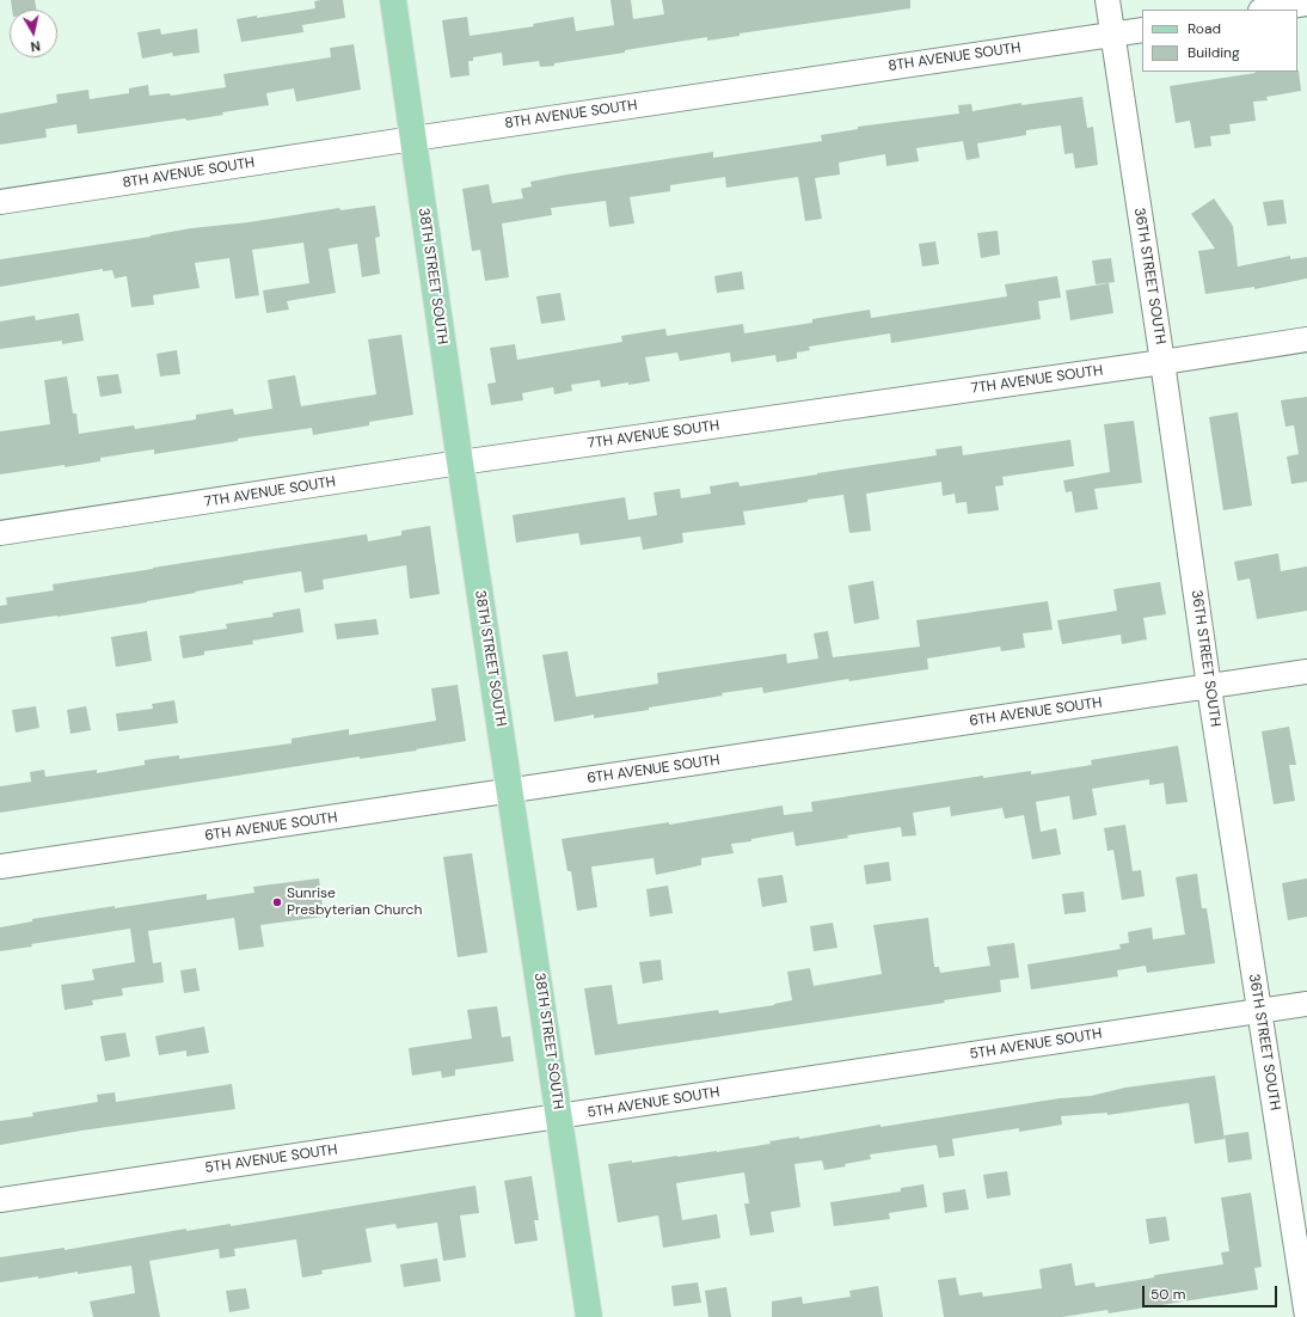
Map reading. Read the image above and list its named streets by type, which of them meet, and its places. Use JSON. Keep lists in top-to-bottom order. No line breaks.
{"streets":{"main road":["38TH STREET SOUTH"],"street":["8TH AVENUE SOUTH","36TH STREET SOUTH","7TH AVENUE SOUTH","6TH AVENUE SOUTH","5TH AVENUE SOUTH"]},"crossings":[["8TH AVENUE SOUTH","38TH STREET SOUTH"],["8TH AVENUE SOUTH","36TH STREET SOUTH"],["38TH STREET SOUTH","7TH AVENUE SOUTH"],["38TH STREET SOUTH","6TH AVENUE SOUTH"],["38TH STREET SOUTH","5TH AVENUE SOUTH"],["36TH STREET SOUTH","7TH AVENUE SOUTH"],["36TH STREET SOUTH","6TH AVENUE SOUTH"],["36TH STREET SOUTH","5TH AVENUE SOUTH"]],"places":["Sunrise Presbyterian Church"],"legend":["Road","Building"],"scale_bar":"50 m","north":"bottom"}
